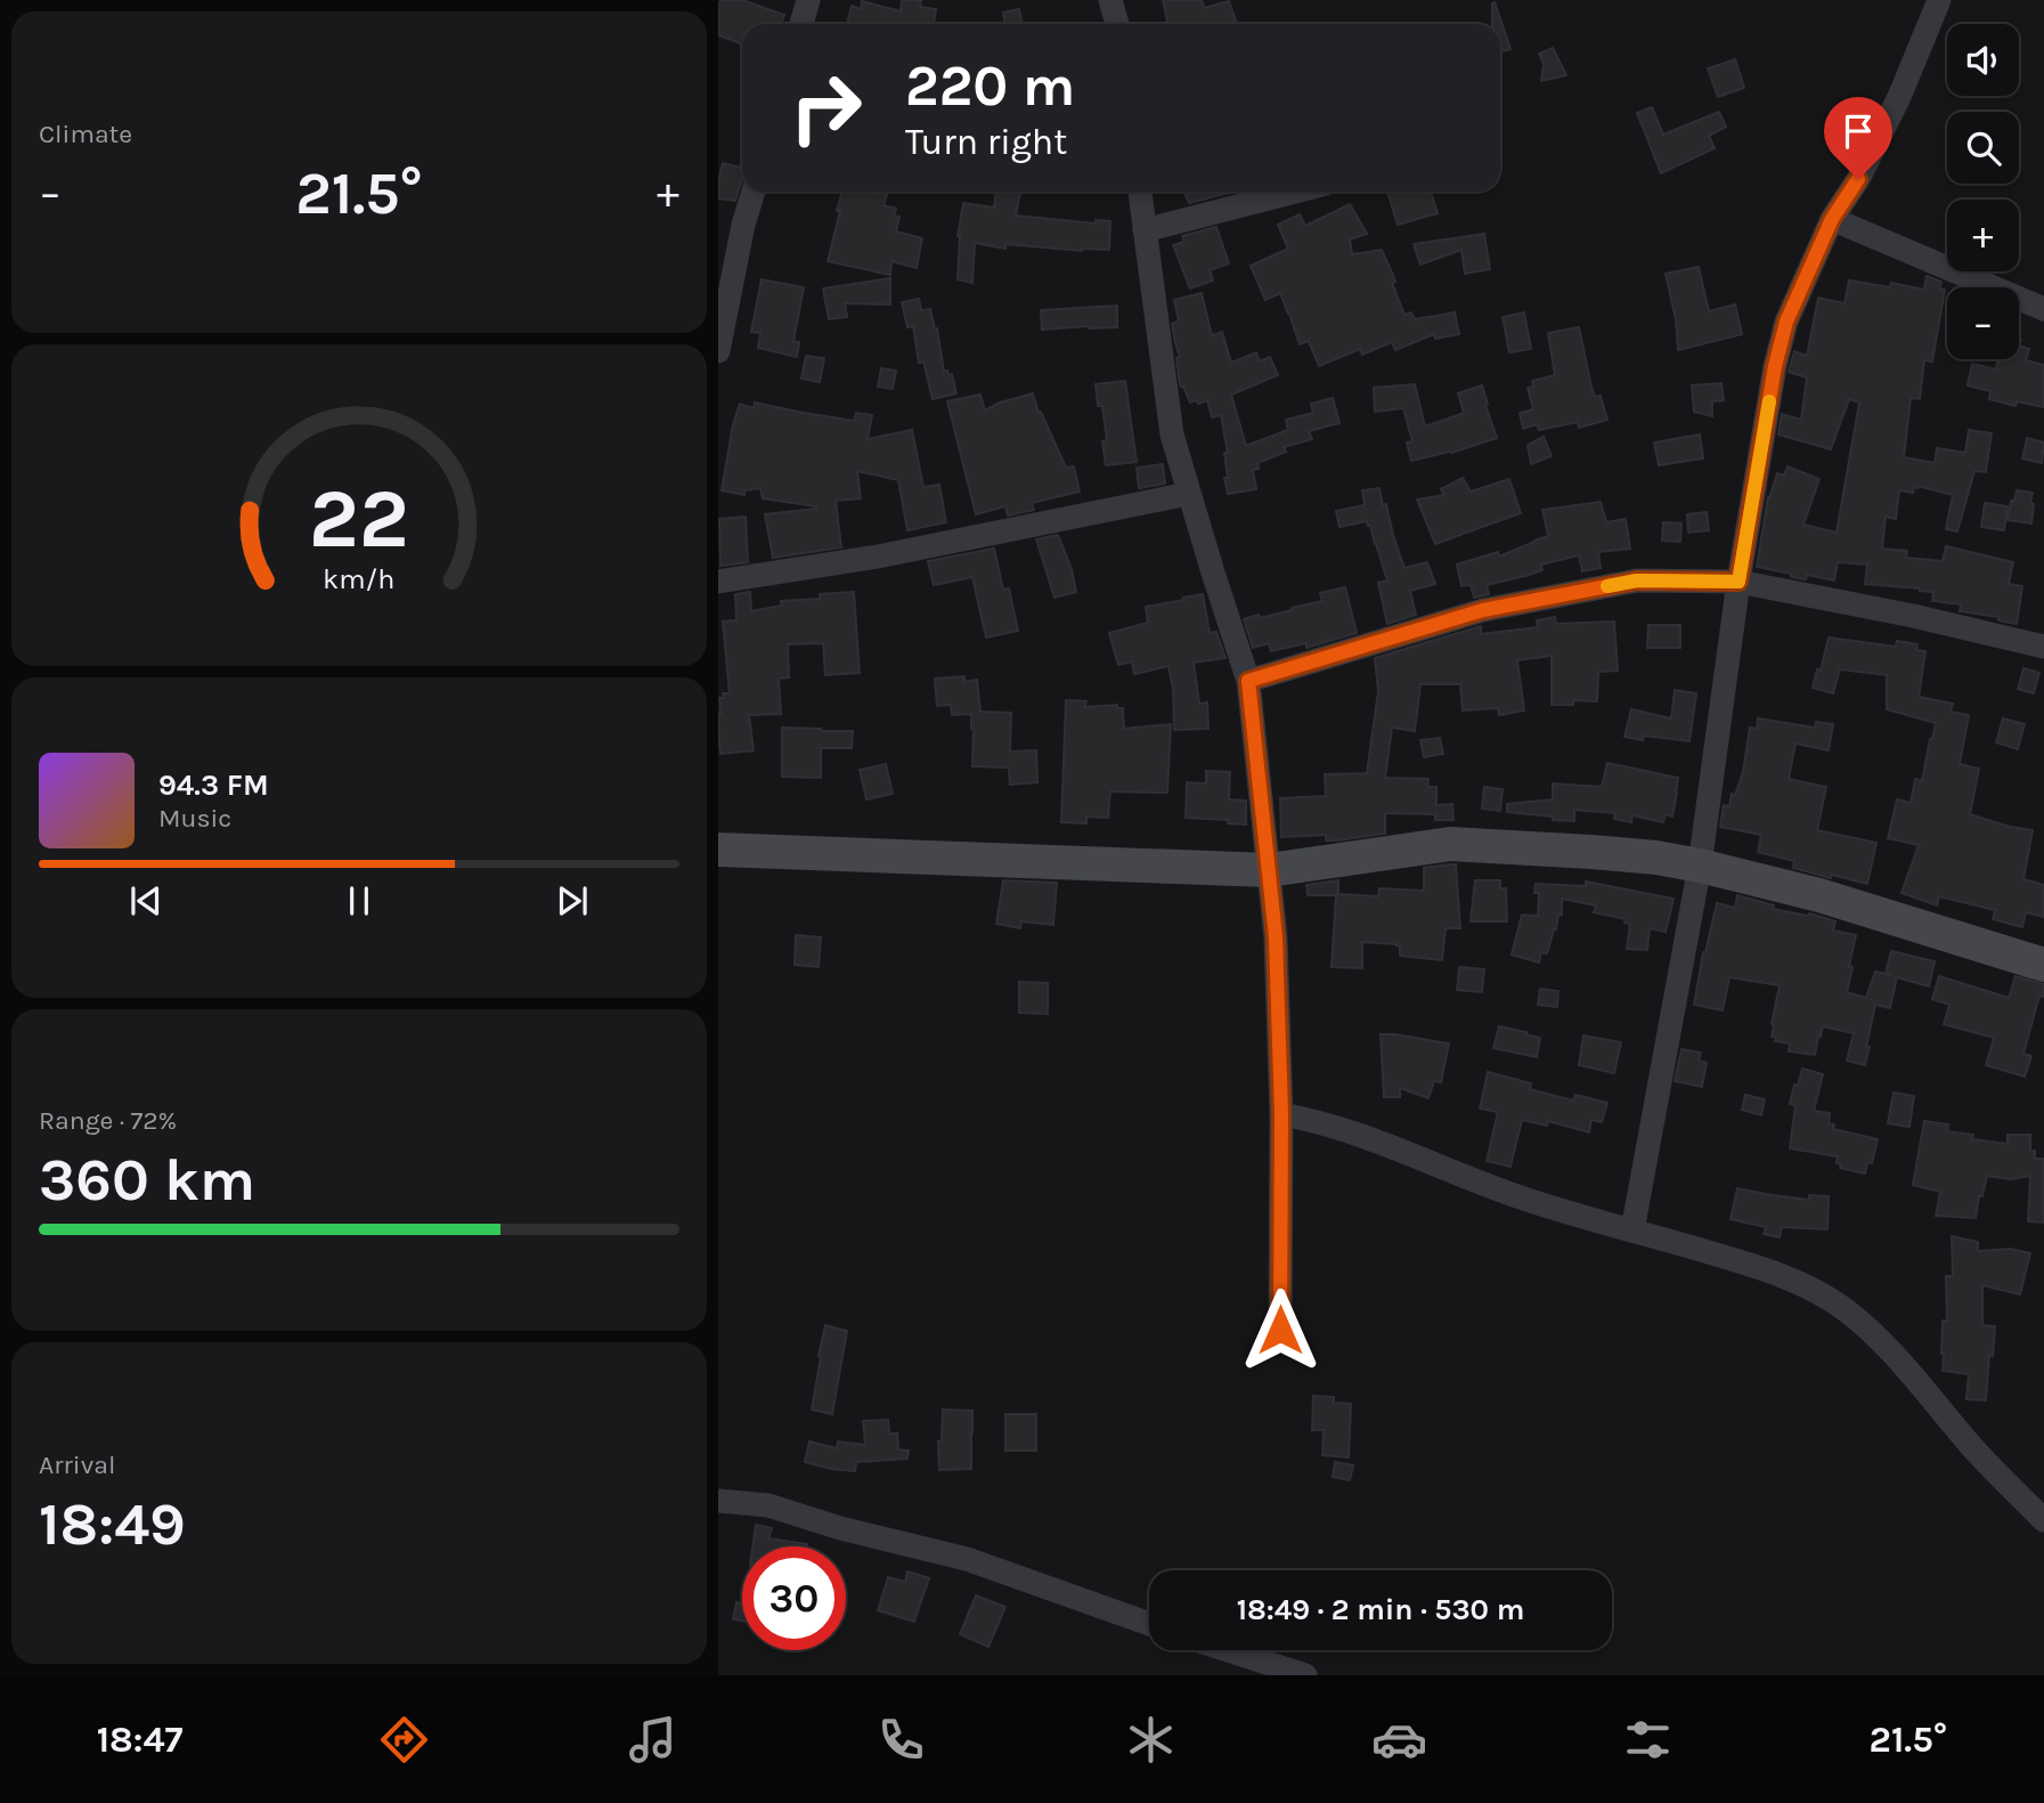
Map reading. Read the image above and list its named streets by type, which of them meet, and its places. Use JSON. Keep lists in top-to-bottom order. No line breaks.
{"page":{"tile":["Climate",["Range · 72%","360 km"],["Arrival","18:49"]],"map_buttons":["+","−"],"turn":["220 m","Turn right"],"heat":["−","21.5°","+"],"song":["94.3 FM","Music"],"limit":"30","trip":"18:49 · 2 min · 530 m","tabs":["18:47","21.5°"],"gauge":["22","km/h"]}}
